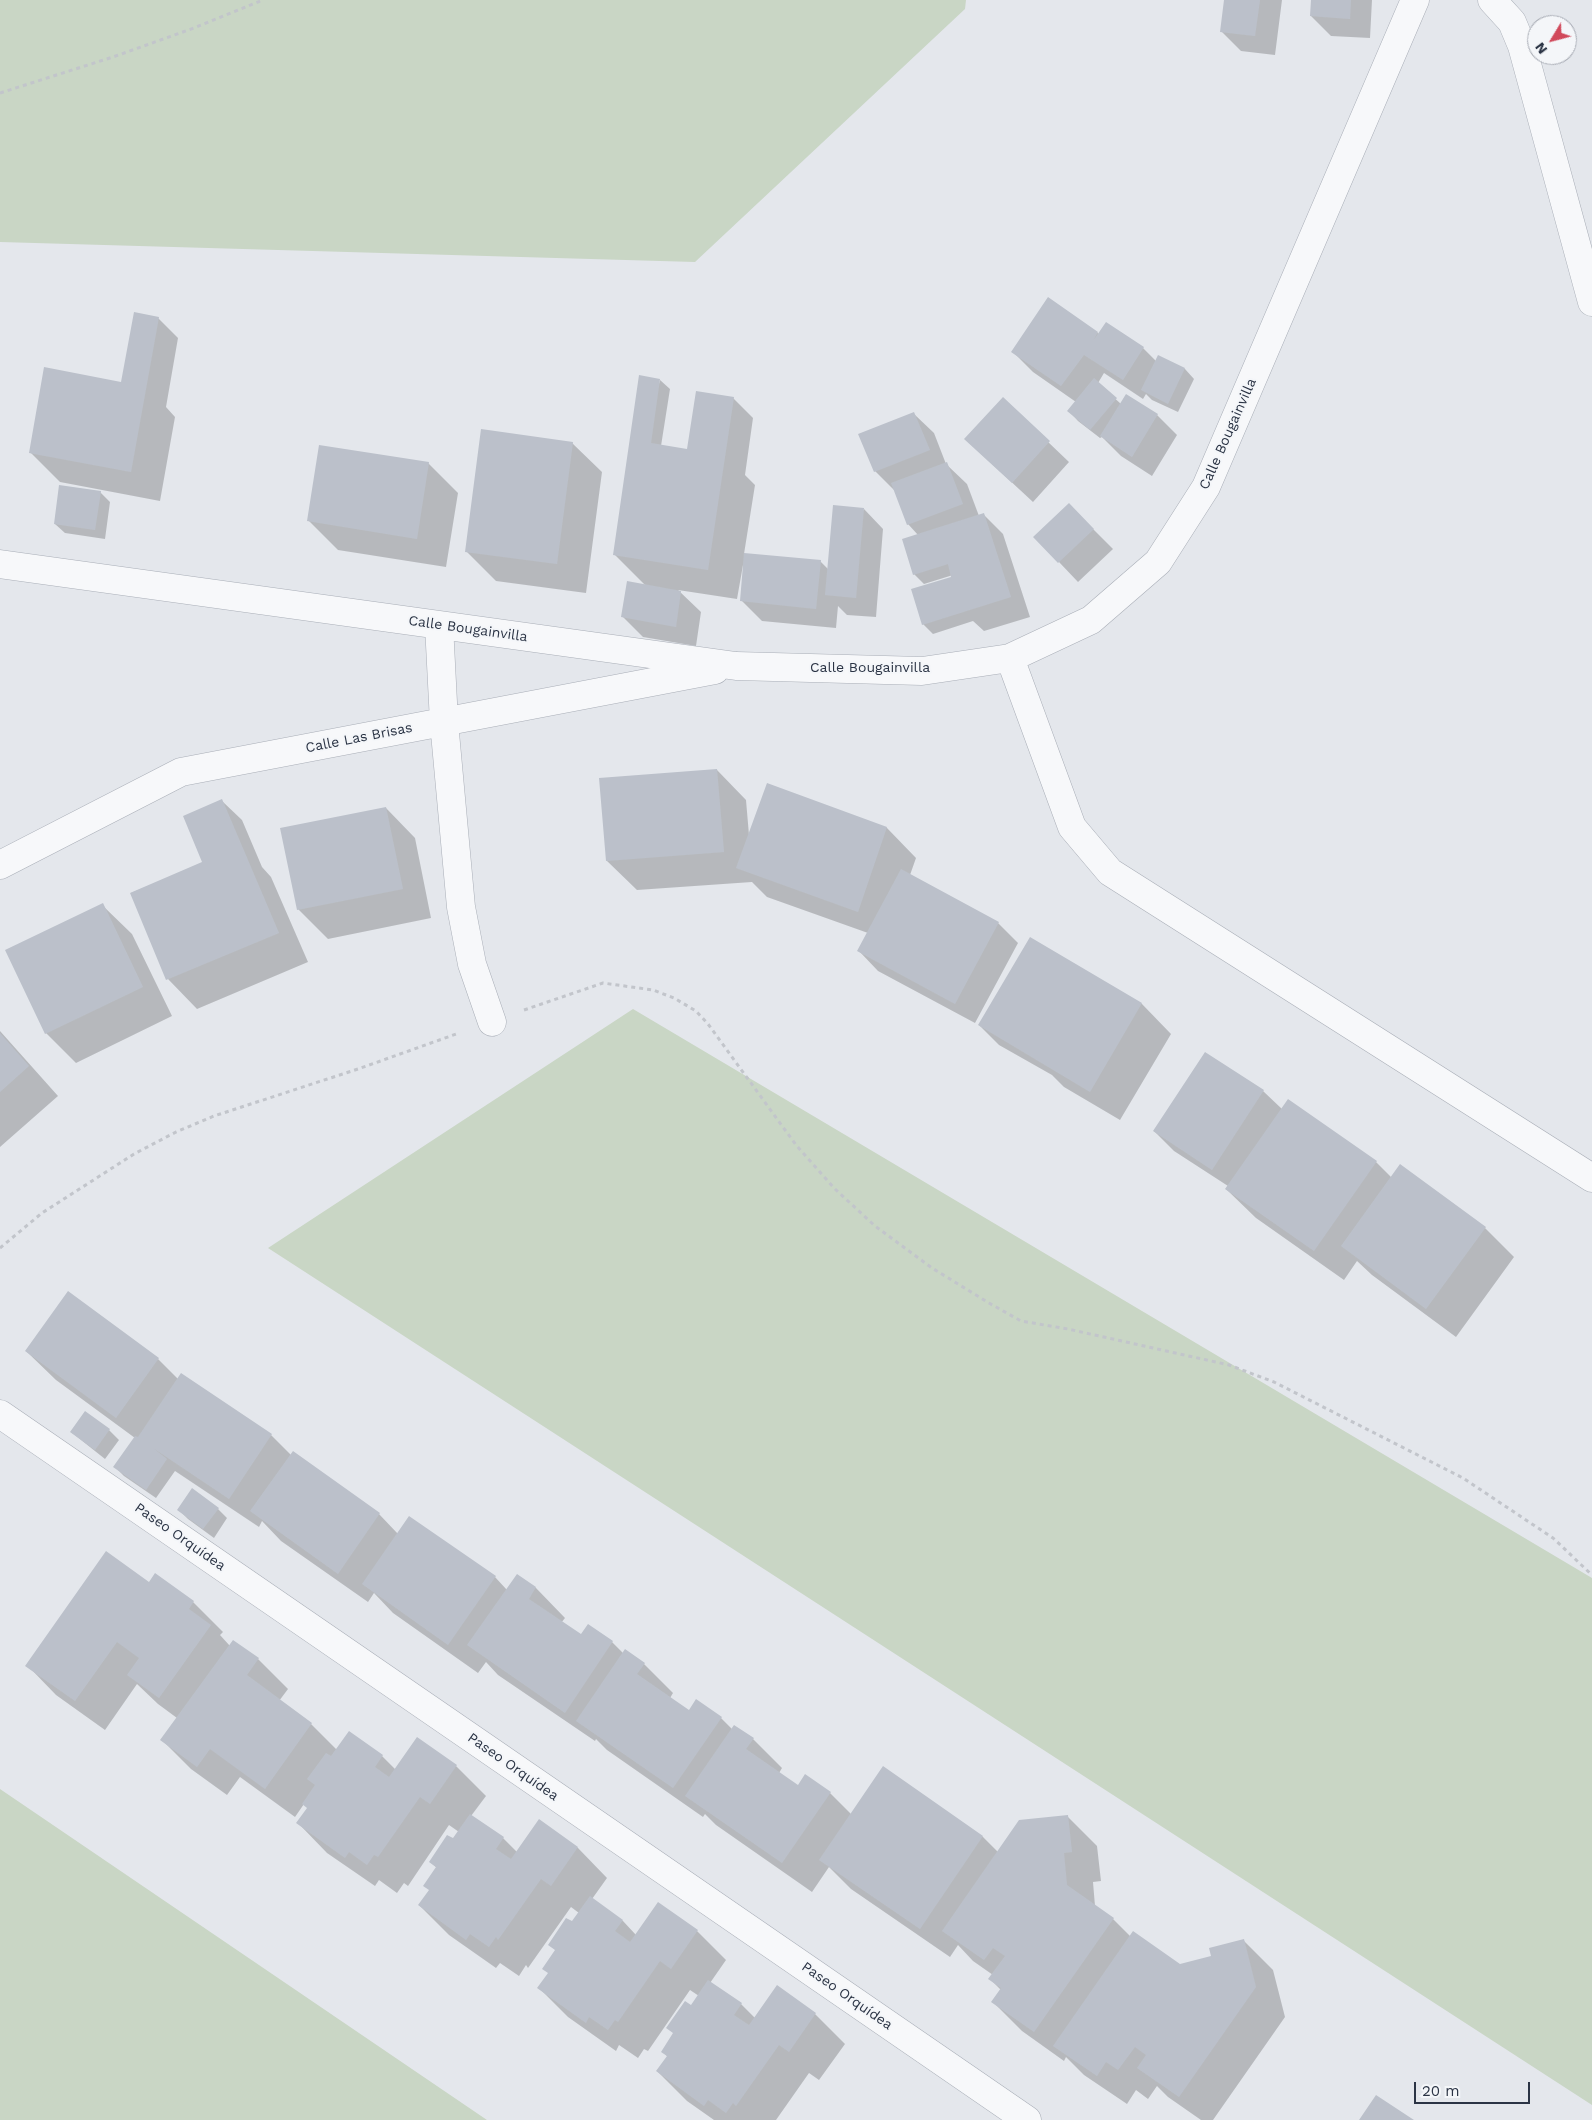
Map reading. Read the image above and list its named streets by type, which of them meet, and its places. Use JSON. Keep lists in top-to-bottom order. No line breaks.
{"streets":{"street":["Calle Bougainvilla","Calle Las Brisas","Paseo Orquídea"]},"crossings":[["Calle Bougainvilla","Calle Las Brisas"]],"scale_bar":"20 m","north":"bottom left"}
